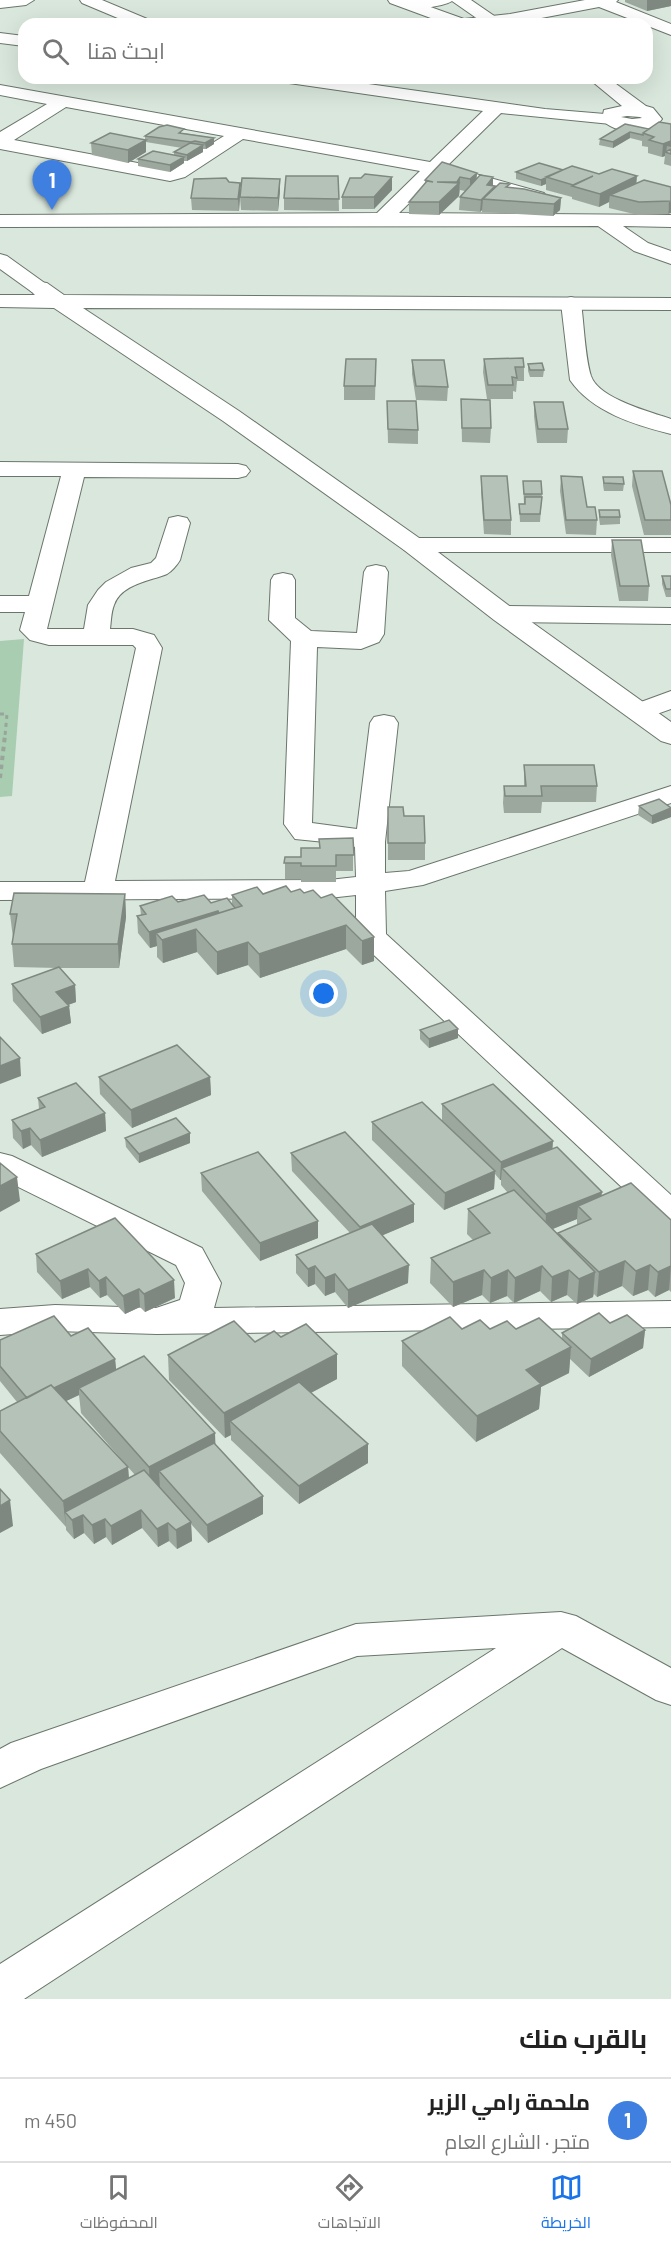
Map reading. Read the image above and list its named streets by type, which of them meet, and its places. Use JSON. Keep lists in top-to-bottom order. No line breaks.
{"page":{"search":"ابحث هنا","pins":"1","heading":"بالقرب منك","list":[{"mark":"1","name":"ملحمة رامي الزير","note":"متجر · الشارع العام","value":"450 m"}],"nav":["الخريطة","الاتجاهات","المحفوظات"]}}
